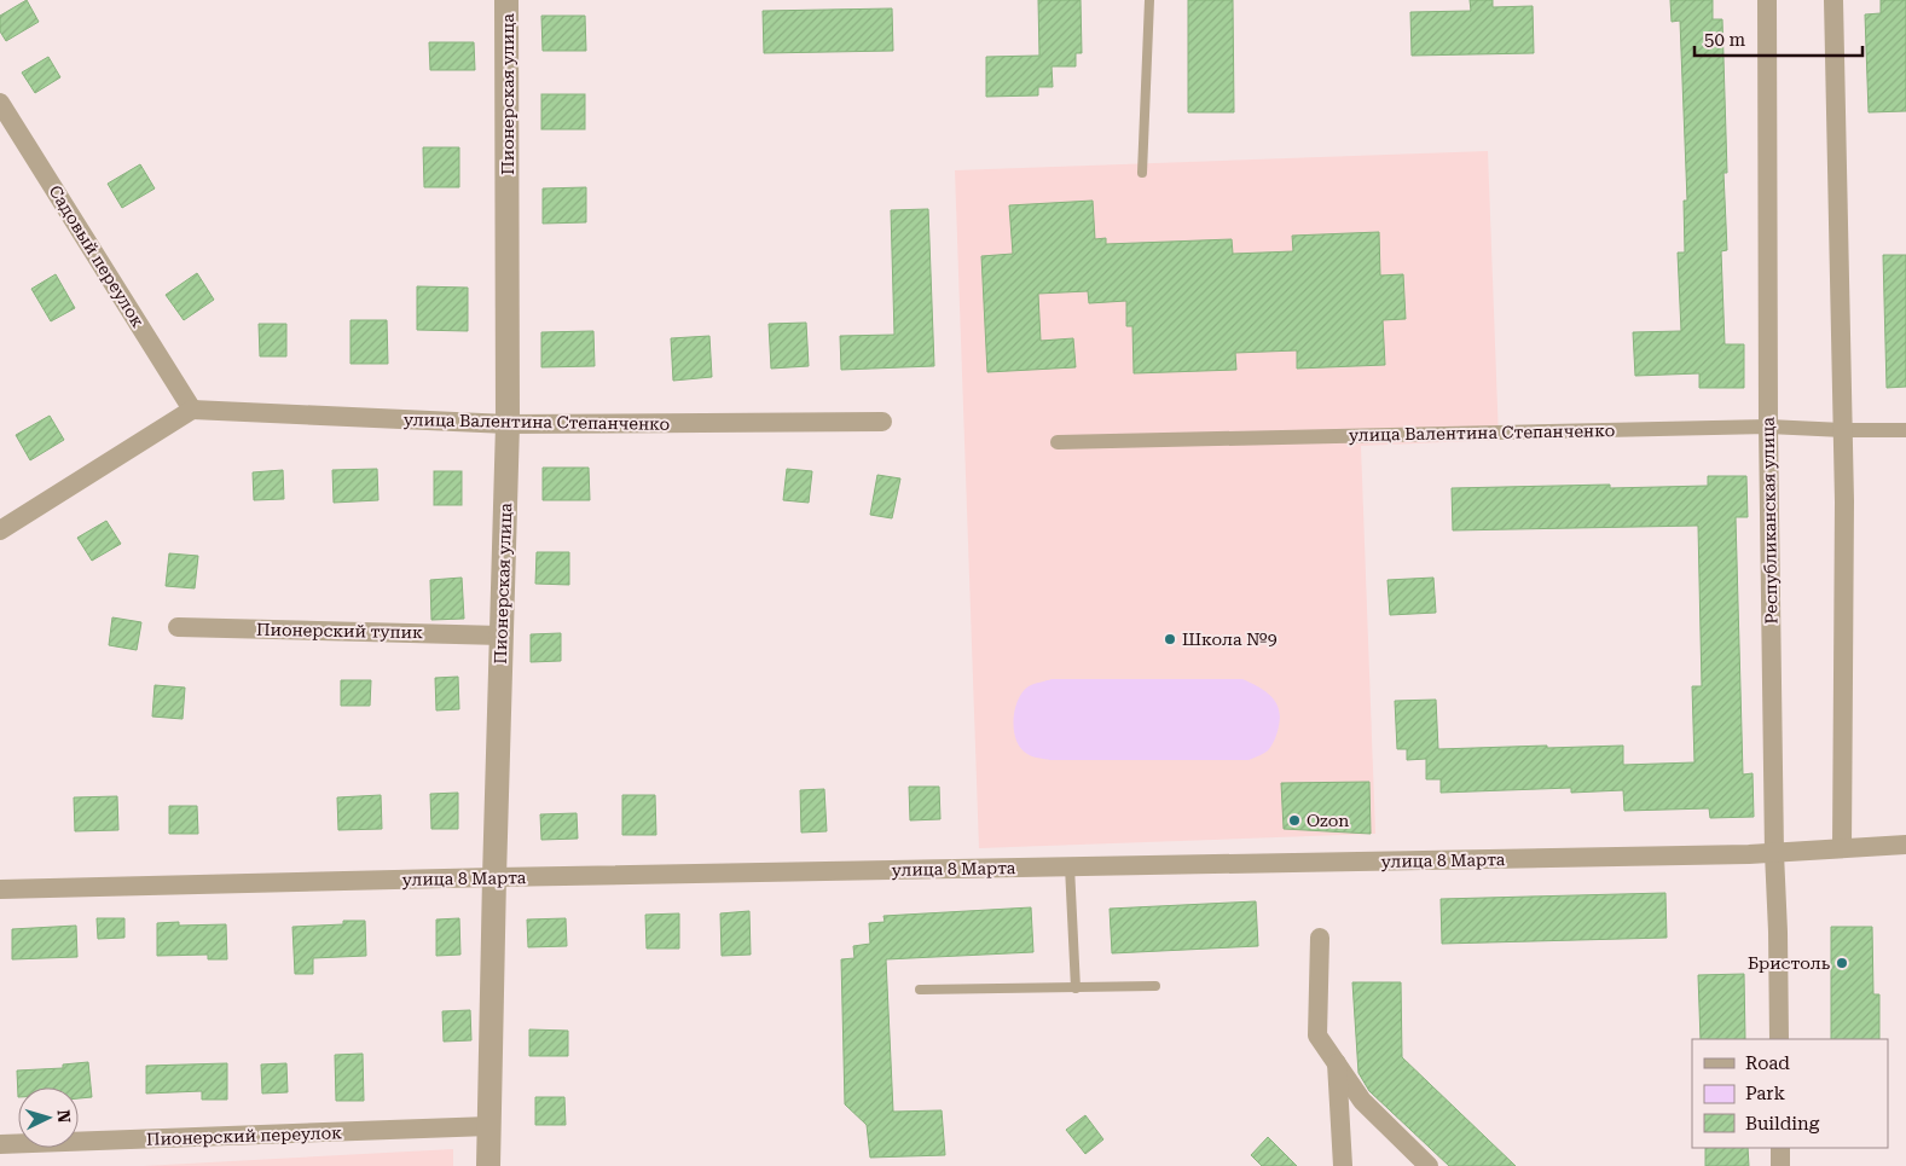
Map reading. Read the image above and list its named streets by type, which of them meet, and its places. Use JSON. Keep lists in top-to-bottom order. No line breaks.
{"streets":{"street":["Пионерская улица","Садовый переулок","улица Валентина Степанченко","Республиканская улица","Пионерский тупик","улица 8 Марта","Пионерский переулок"]},"crossings":[["Пионерская улица","улица Валентина Степанченко"],["Пионерская улица","Пионерский тупик"],["Пионерская улица","улица 8 Марта"],["Пионерская улица","Пионерский переулок"],["Садовый переулок","улица Валентина Степанченко"],["улица Валентина Степанченко","Республиканская улица"],["Республиканская улица","улица 8 Марта"]],"places":["Школа №9","Ozon","Бристоль"],"legend":["Road","Park","Building"],"scale_bar":"50 m","north":"right"}
